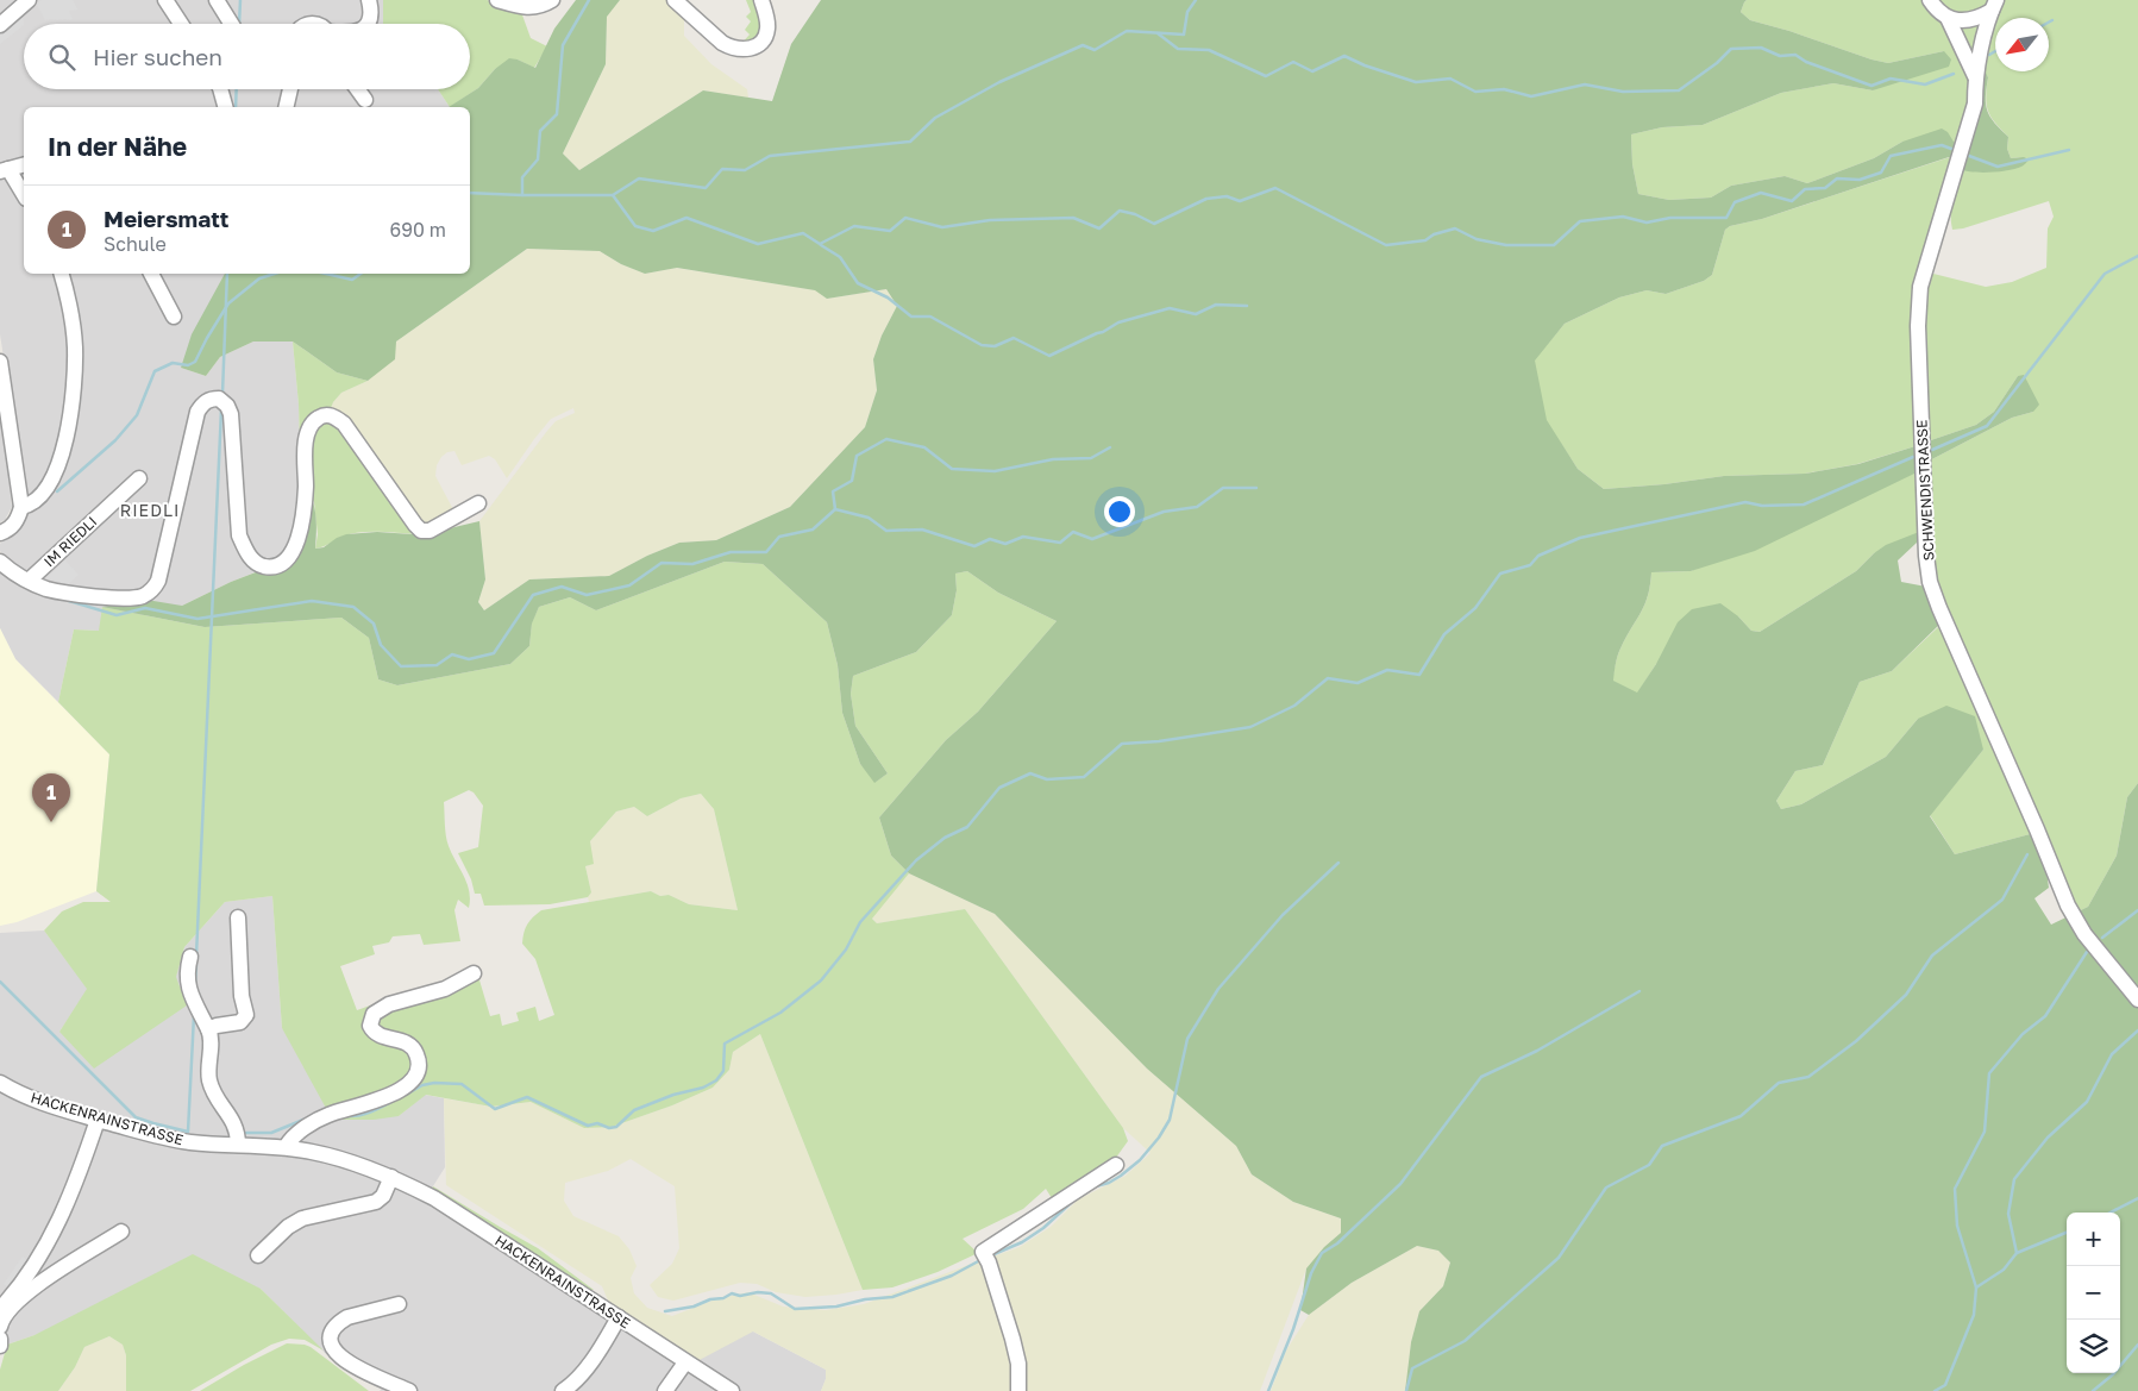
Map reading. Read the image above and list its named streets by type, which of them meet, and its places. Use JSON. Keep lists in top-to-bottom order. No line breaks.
{"streets":{"street":["SCHWENDISTRASSE","IM RIEDLI","HACKENRAINSTRASSE"]},"districts":["RIEDLI"],"north":"bottom left","page":{"search":"Hier suchen","heading":"In der Nähe","list":[{"mark":"1","name":"Meiersmatt","note":"Schule","value":"690 m"}],"pins":"1","map_buttons":["+","−"]}}
